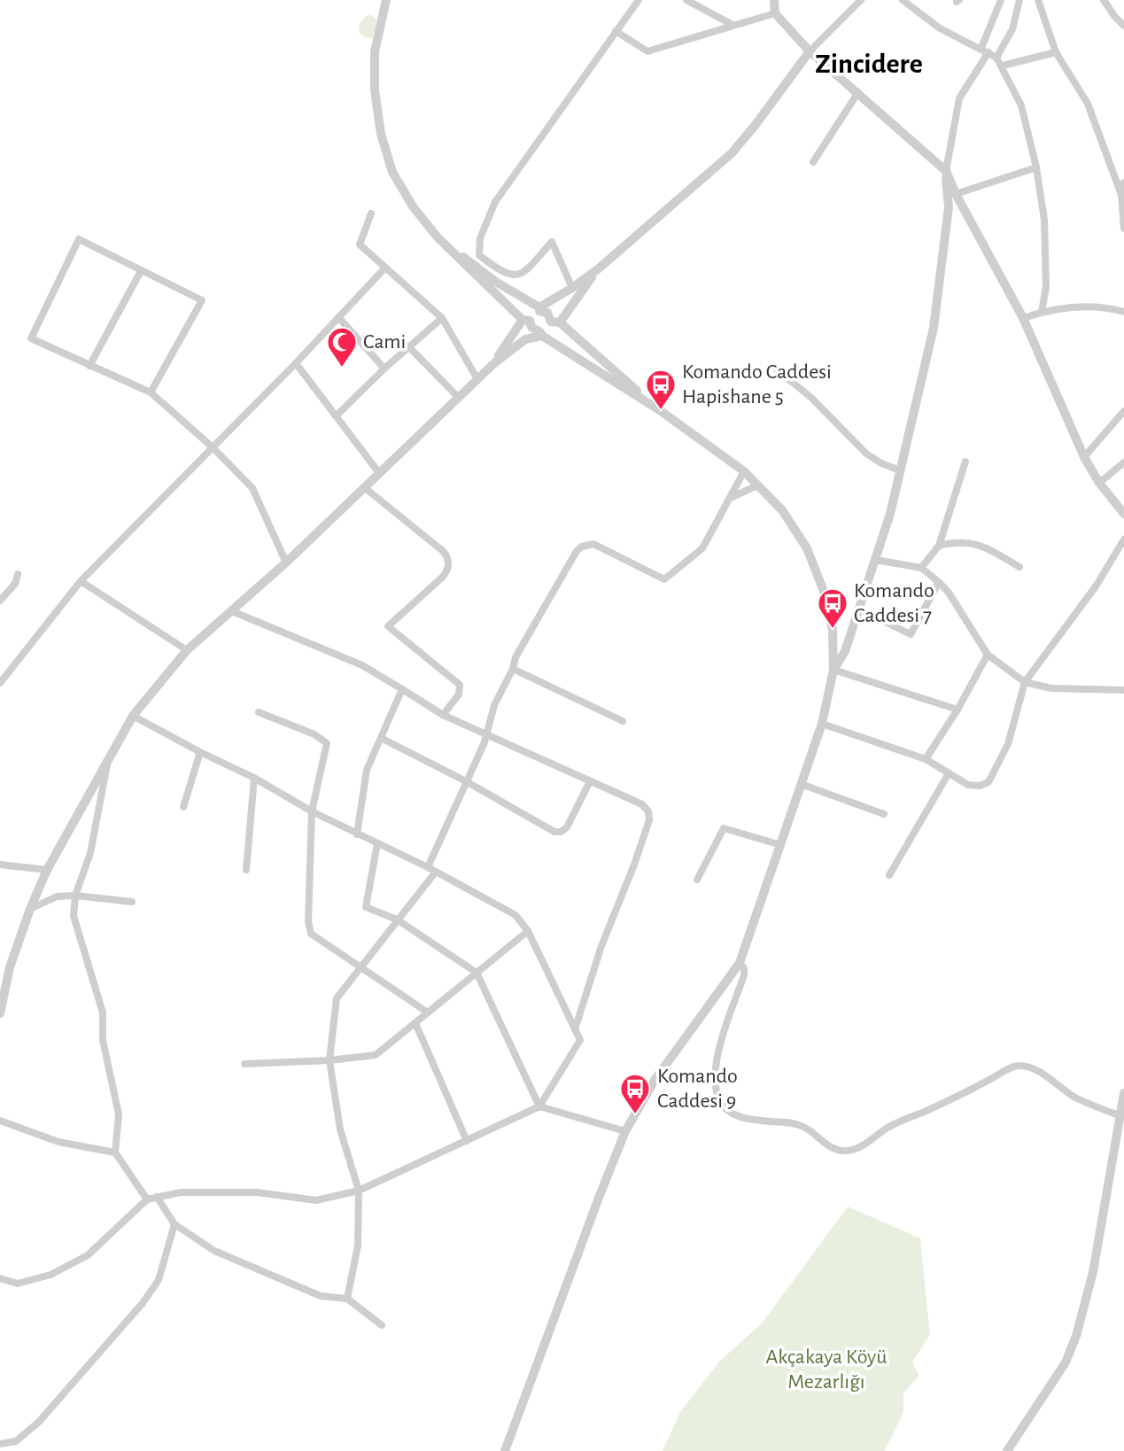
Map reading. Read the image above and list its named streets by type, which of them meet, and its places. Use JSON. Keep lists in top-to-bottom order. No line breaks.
{"districts":["Zincidere"],"parks":["Akçakaya Köyü Mezarlığı"],"places":{"mosque":["Cami"],"bus stop":["Komando Caddesi Hapishane 5","Komando Caddesi 7","Komando Caddesi 9"]}}
